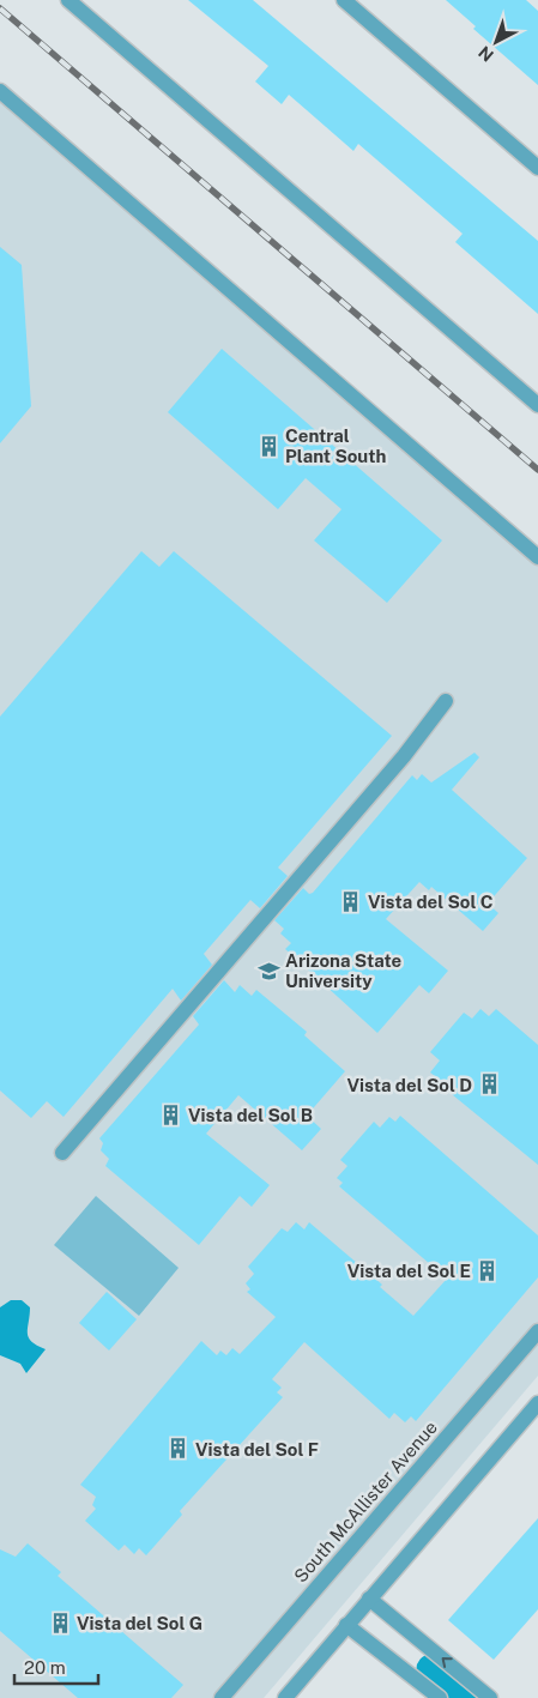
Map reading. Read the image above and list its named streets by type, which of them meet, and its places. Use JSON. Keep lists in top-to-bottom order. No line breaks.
{"streets":{"street":["South McAllister Avenue"]},"places":{"building":["Central Plant South","Vista del Sol C","Vista del Sol D","Vista del Sol B","Vista del Sol E","Vista del Sol F","Vista del Sol G"],"school or university":["Arizona State University"]},"scale_bar":"20 m","north":"bottom left"}
